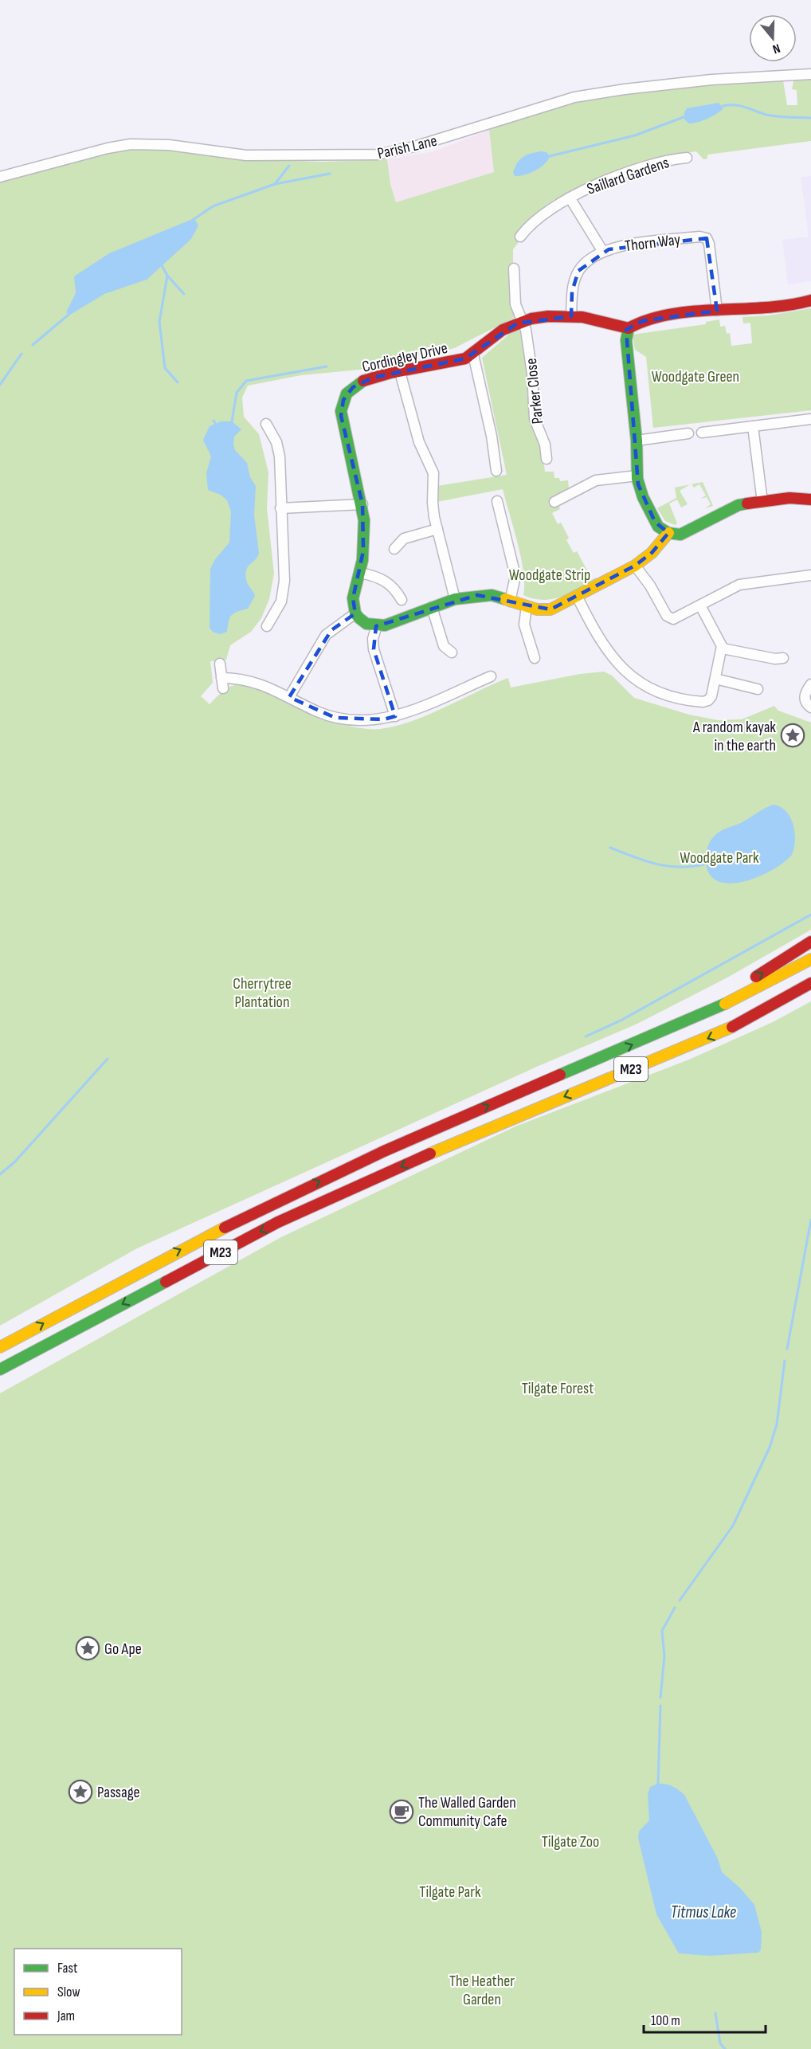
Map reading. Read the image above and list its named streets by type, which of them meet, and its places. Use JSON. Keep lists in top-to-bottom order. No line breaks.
{"streets":{"main road":["Cordingley Drive","M23"],"street":["Parish Lane","Saillard Gardens","Thorn Way","Parker Close"]},"crossings":[["Saillard Gardens","Thorn Way"],["Thorn Way","Cordingley Drive"],["Cordingley Drive","Parker Close"]],"water":["Titmus Lake"],"parks":["Woodgate Green","Woodgate Strip","Woodgate Park","Cherrytree Plantation","Tilgate Forest","Tilgate Zoo","Tilgate Park","The Heather Garden"],"places":{"place":["A random kayak in the earth","Go Ape","Passage"],"cafe":["The Walled Garden Community Cafe"]},"legend":["Fast","Slow","Jam"],"scale_bar":"100 m","north":"bottom"}
